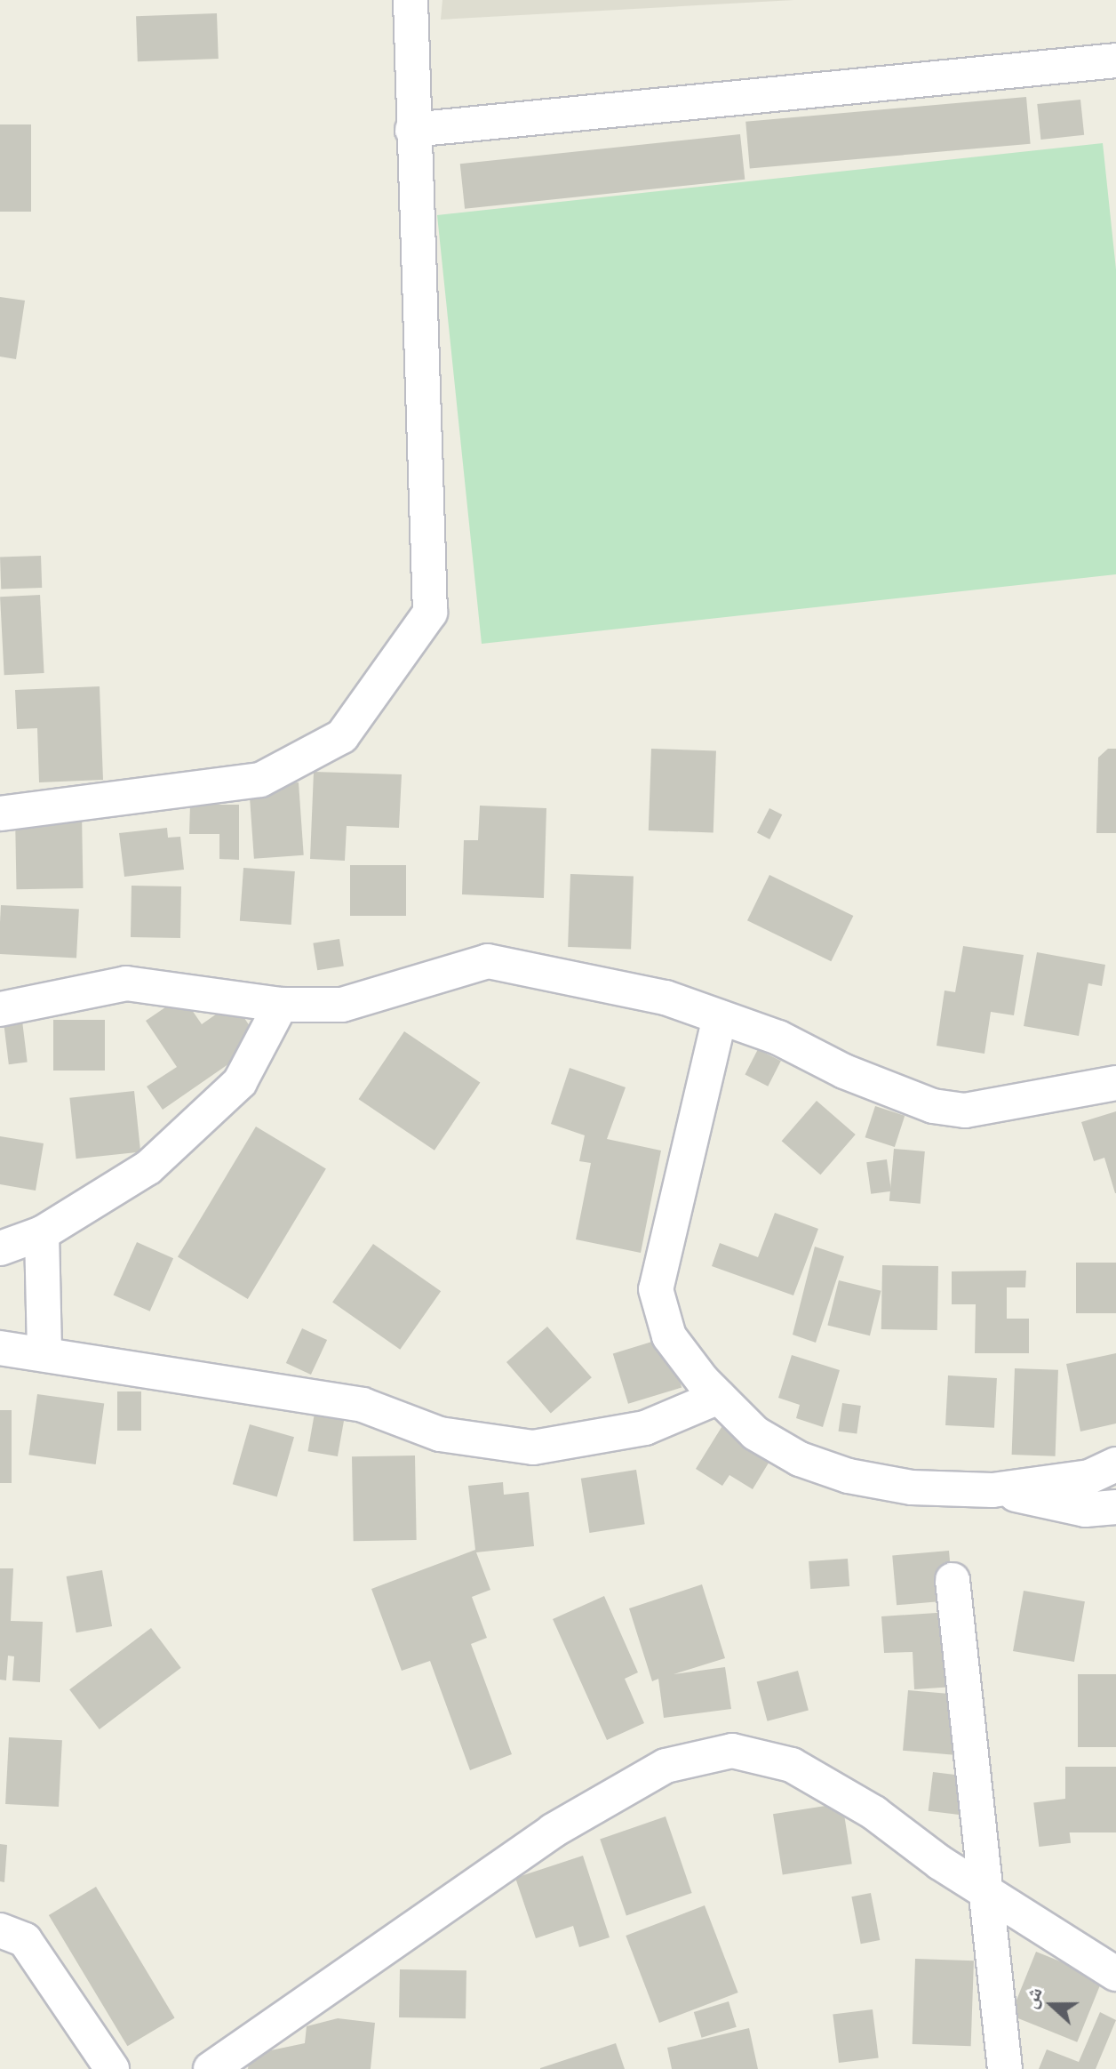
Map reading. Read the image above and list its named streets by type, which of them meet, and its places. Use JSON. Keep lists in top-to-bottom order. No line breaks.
{"north":"left"}
